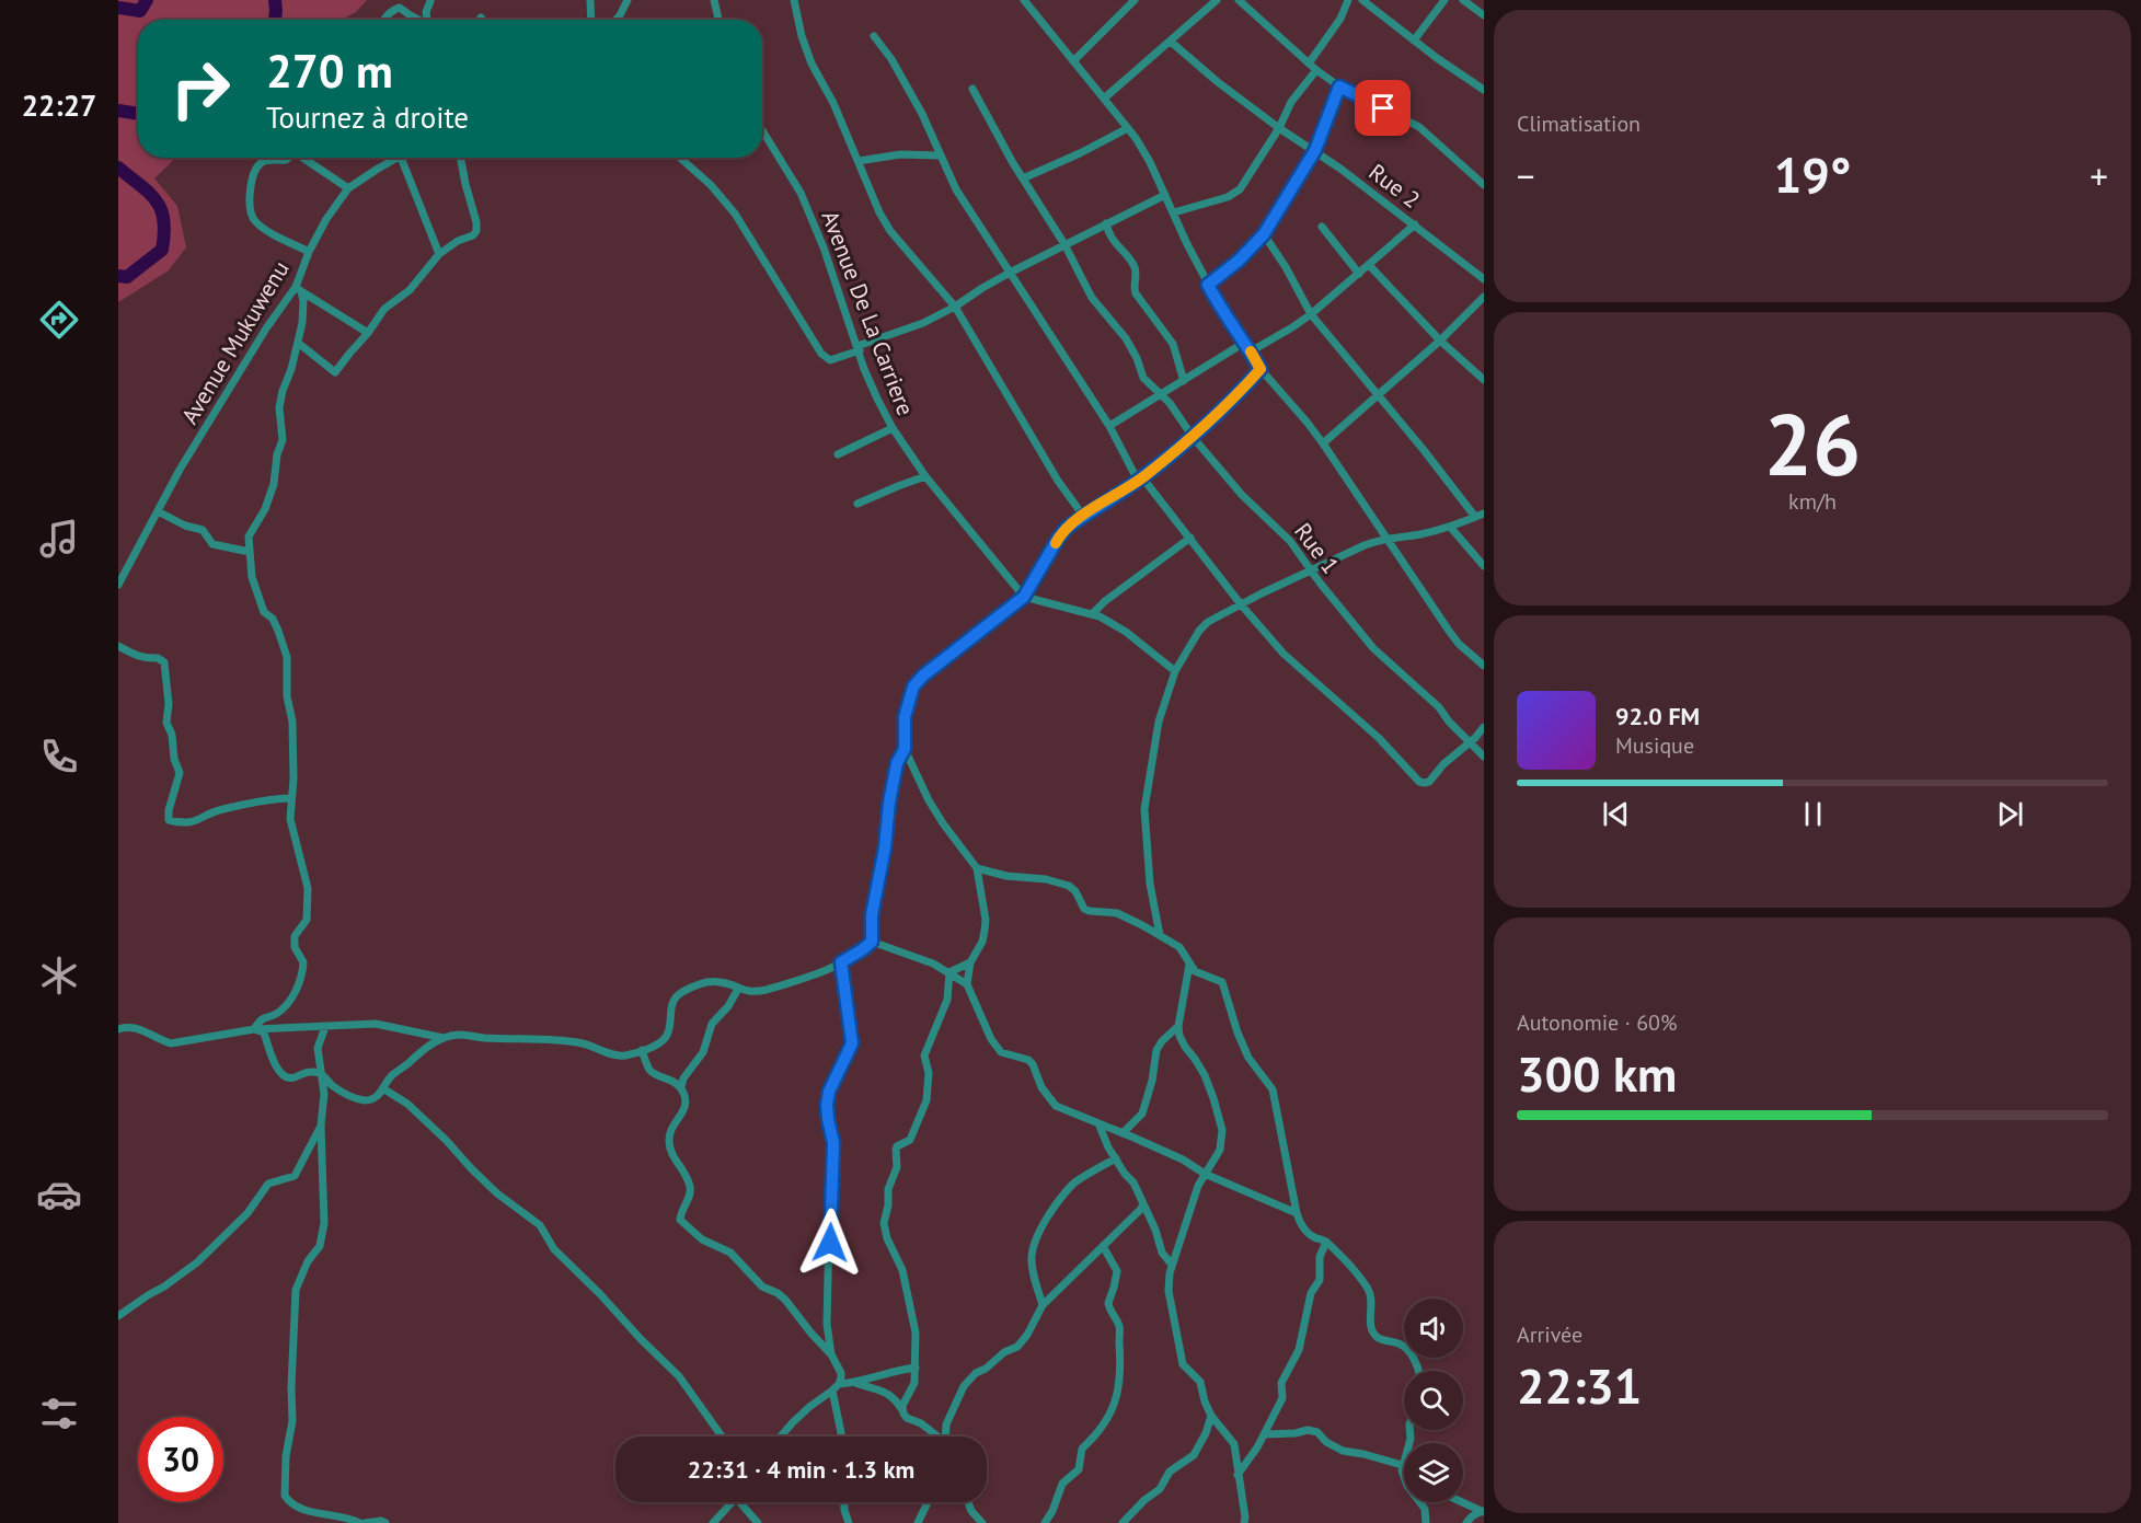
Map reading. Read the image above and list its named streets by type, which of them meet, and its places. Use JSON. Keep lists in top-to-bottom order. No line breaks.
{"streets":{"street":["Rue 2","Avenue De La Carriere","Avenue Mukuwenu","Rue 1"]},"page":{"tabs":"22:27","tile":["Climatisation",["26","km/h"],["Autonomie · 60%","300 km"],["Arrivée","22:31"]],"turn":["270 m","Tournez à droite"],"heat":["−","19°","+"],"song":["92.0 FM","Musique"],"limit":"30","trip":"22:31 · 4 min · 1.3 km"}}
